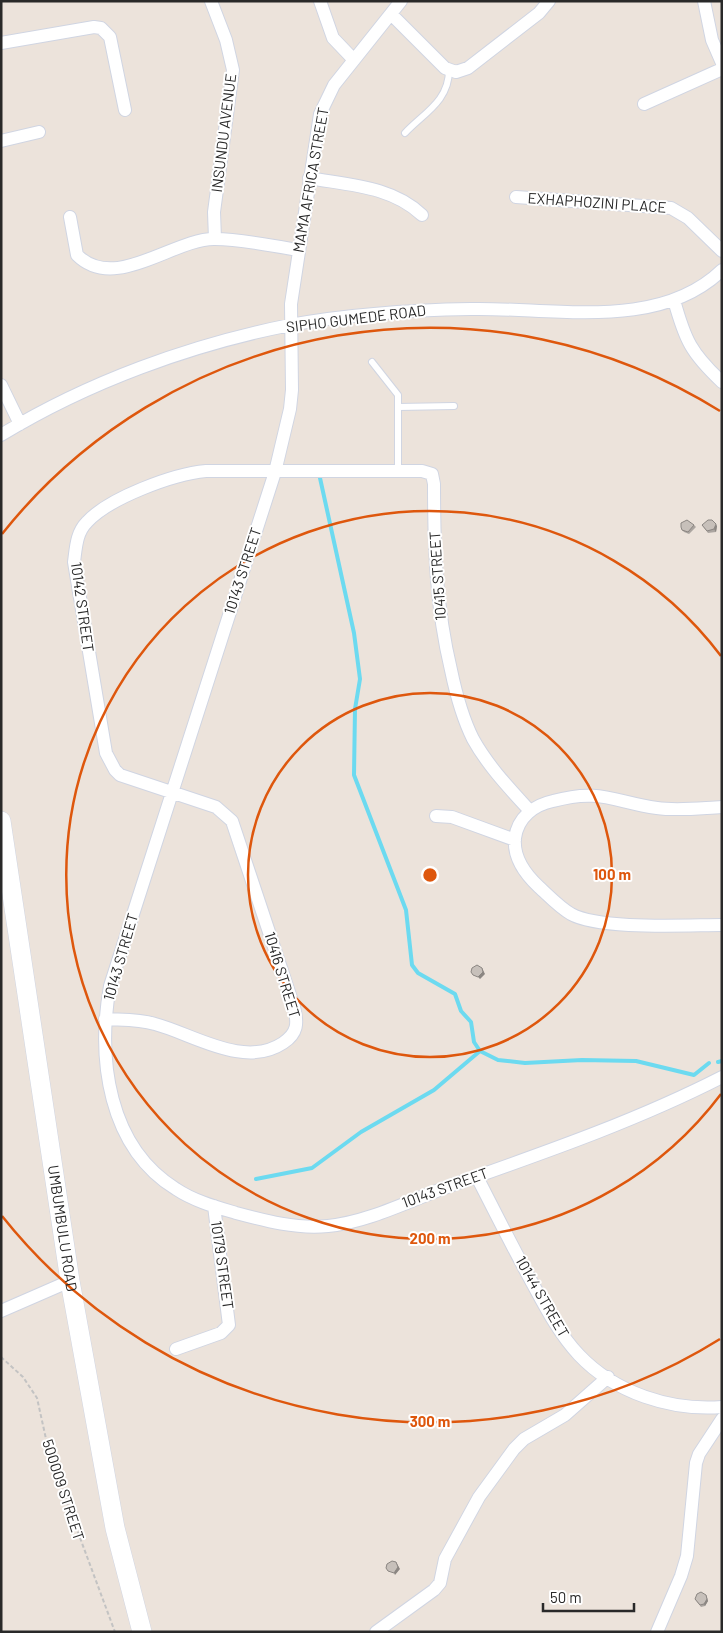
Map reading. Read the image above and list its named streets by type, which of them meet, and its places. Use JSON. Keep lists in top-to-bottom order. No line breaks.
{"streets":{"main road":["UMBUMBULU ROAD"],"street":["INSUNDU AVENUE","MAMA AFRICA STREET","EXHAPHOZINI PLACE","SIPHO GUMEDE ROAD","10143 STREET","10415 STREET","10142 STREET","10416 STREET","10179 STREET","10144 STREET"],"path":["500009 STREET"]},"crossings":[["MAMA AFRICA STREET","SIPHO GUMEDE ROAD"],["MAMA AFRICA STREET","10143 STREET"],["SIPHO GUMEDE ROAD","10143 STREET"],["10143 STREET","10415 STREET"],["10143 STREET","10142 STREET"],["10143 STREET","10416 STREET"],["10143 STREET","10179 STREET"],["10143 STREET","10144 STREET"],["10415 STREET","10142 STREET"],["10142 STREET","10416 STREET"]],"scale_bar":"50 m","rings":["100 m","200 m","300 m"]}
